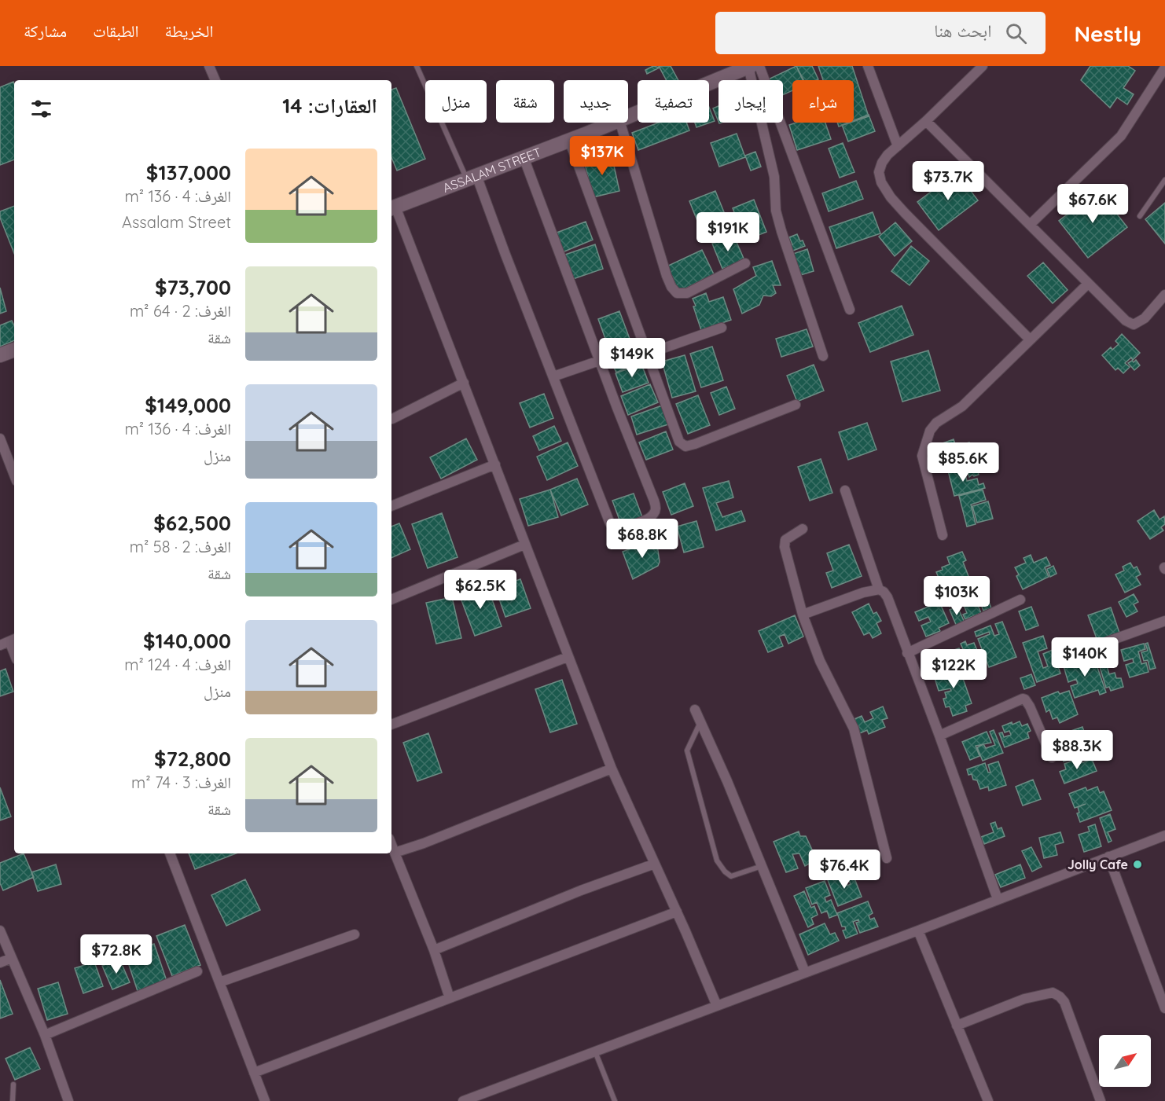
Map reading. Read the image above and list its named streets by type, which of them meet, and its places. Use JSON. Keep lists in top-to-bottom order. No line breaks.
{"streets":{"main road":["ASSALAM STREET"]},"places":["Jolly Cafe"],"north":"top right","page":{"header":"Nestly","search":"ابحث هنا","nav":["الخريطة","الطبقات","مشاركة"],"chip":["شراء","إيجار","تصفية","جديد","شقة","منزل"],"heading":"العقارات: 14","price":["$137K","$73.7K","$67.6K","$191K","$149K","$85.6K","$68.8K","$62.5K","$103K","$140K","$122K","$88.3K","$76.4K","$72.8K"],"list":[{"name":"$137,000","note":"الغرف: 4 · 136 m² · Assalam Street"},{"name":"$73,700","note":"الغرف: 2 · 64 m² · شقة"},{"name":"$149,000","note":"الغرف: 4 · 136 m² · منزل"},{"name":"$62,500","note":"الغرف: 2 · 58 m² · شقة"},{"name":"$140,000","note":"الغرف: 4 · 124 m² · منزل"},{"name":"$72,800","note":"الغرف: 3 · 74 m² · شقة"}]}}
